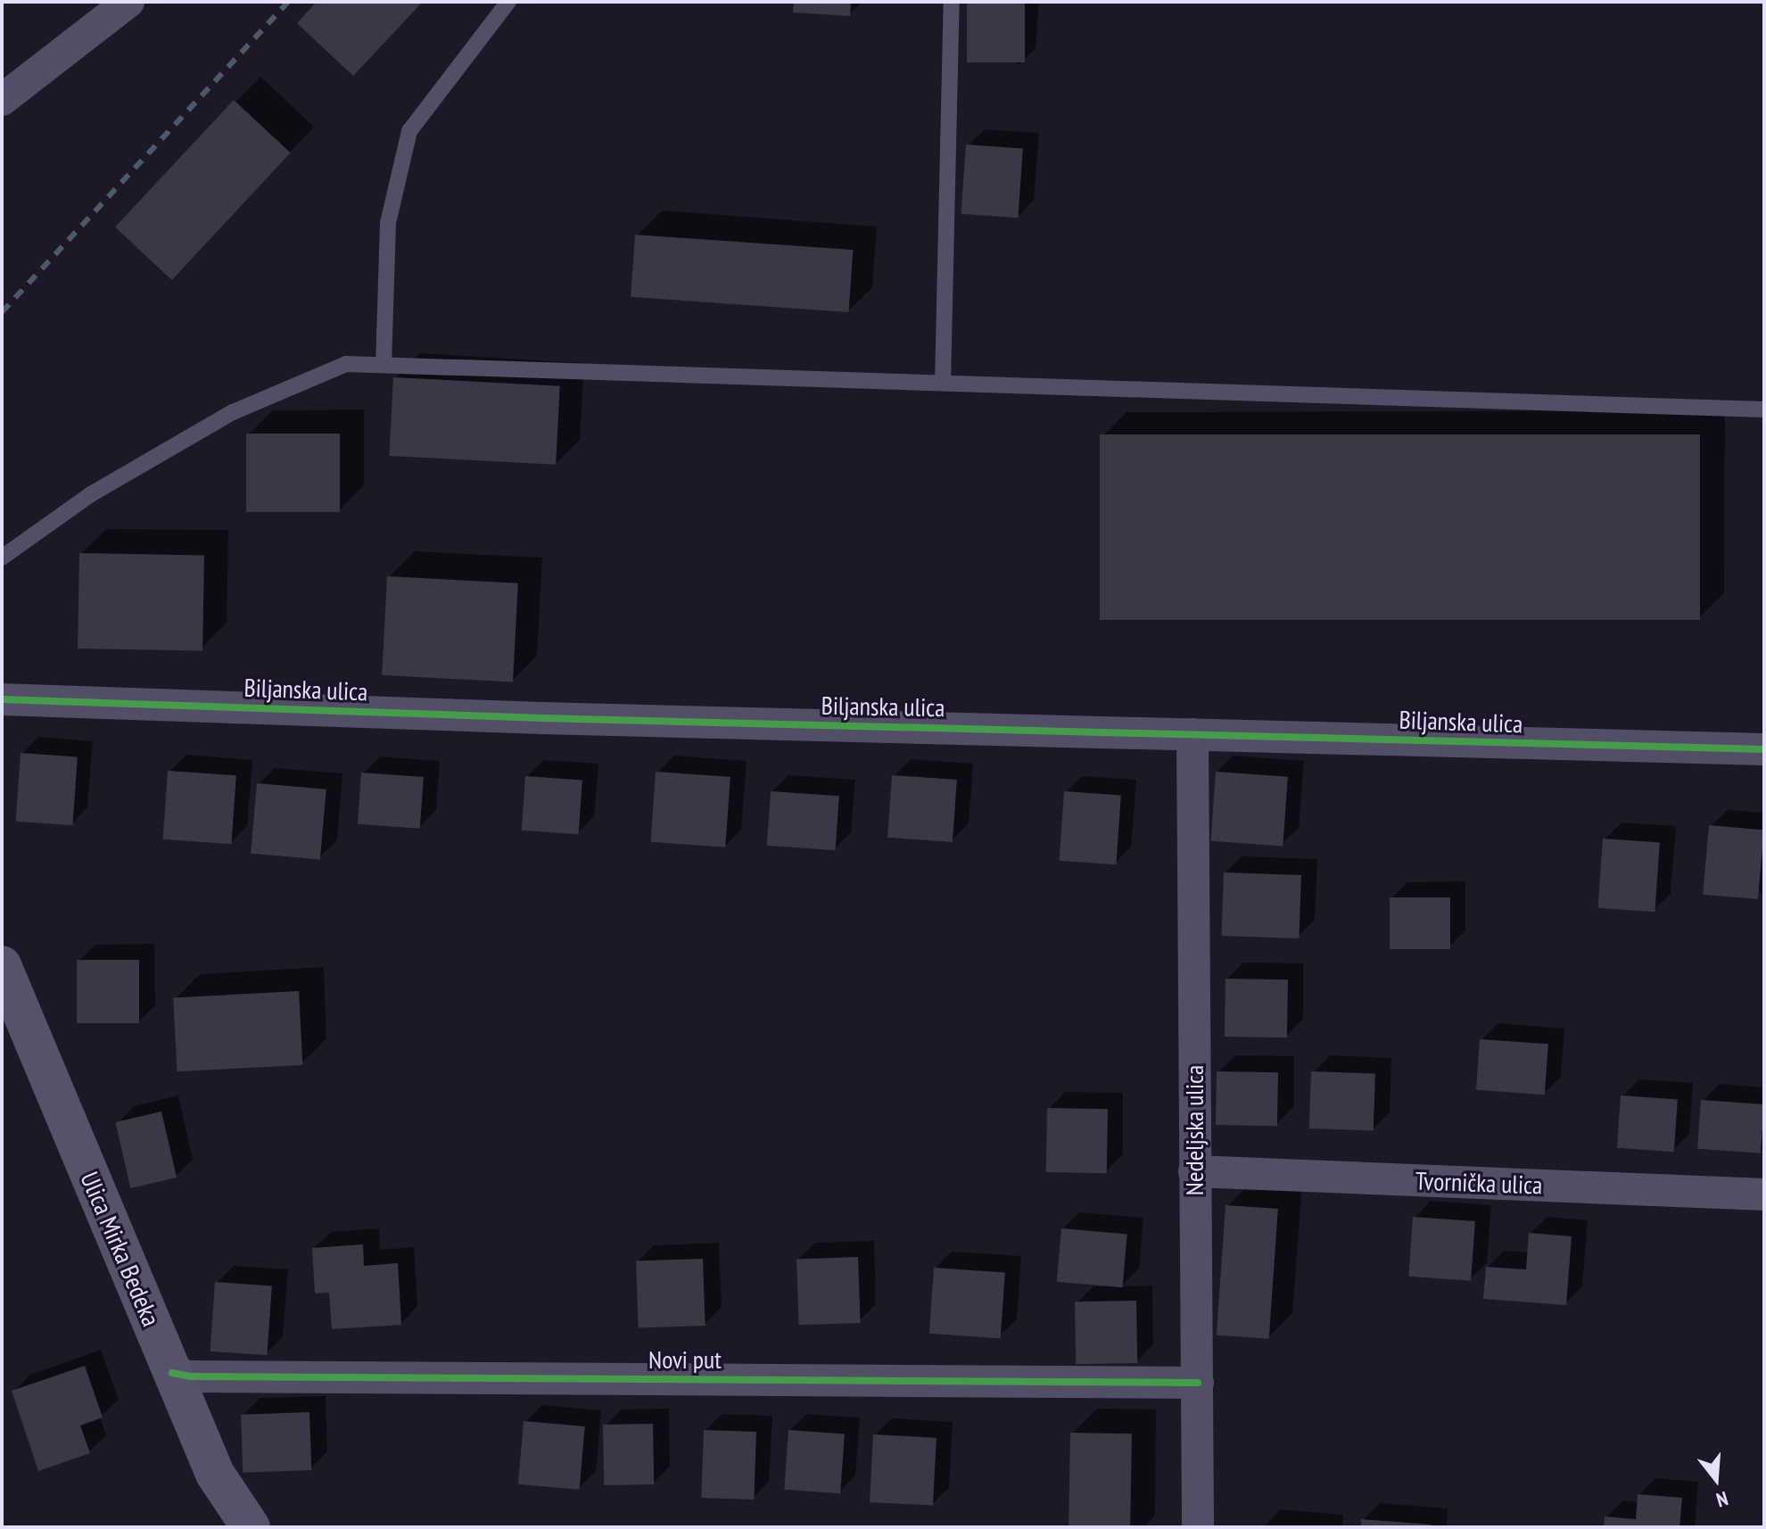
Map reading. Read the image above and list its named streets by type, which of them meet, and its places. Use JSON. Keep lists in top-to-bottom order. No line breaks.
{"streets":{"main road":["Ulica Mirka Bedeka"],"street":["Biljanska ulica","Nedeljska ulica","Tvornička ulica","Novi put"]},"crossings":[["Biljanska ulica","Nedeljska ulica"],["Nedeljska ulica","Tvornička ulica"],["Nedeljska ulica","Novi put"],["Ulica Mirka Bedeka","Novi put"]],"north":"bottom"}
